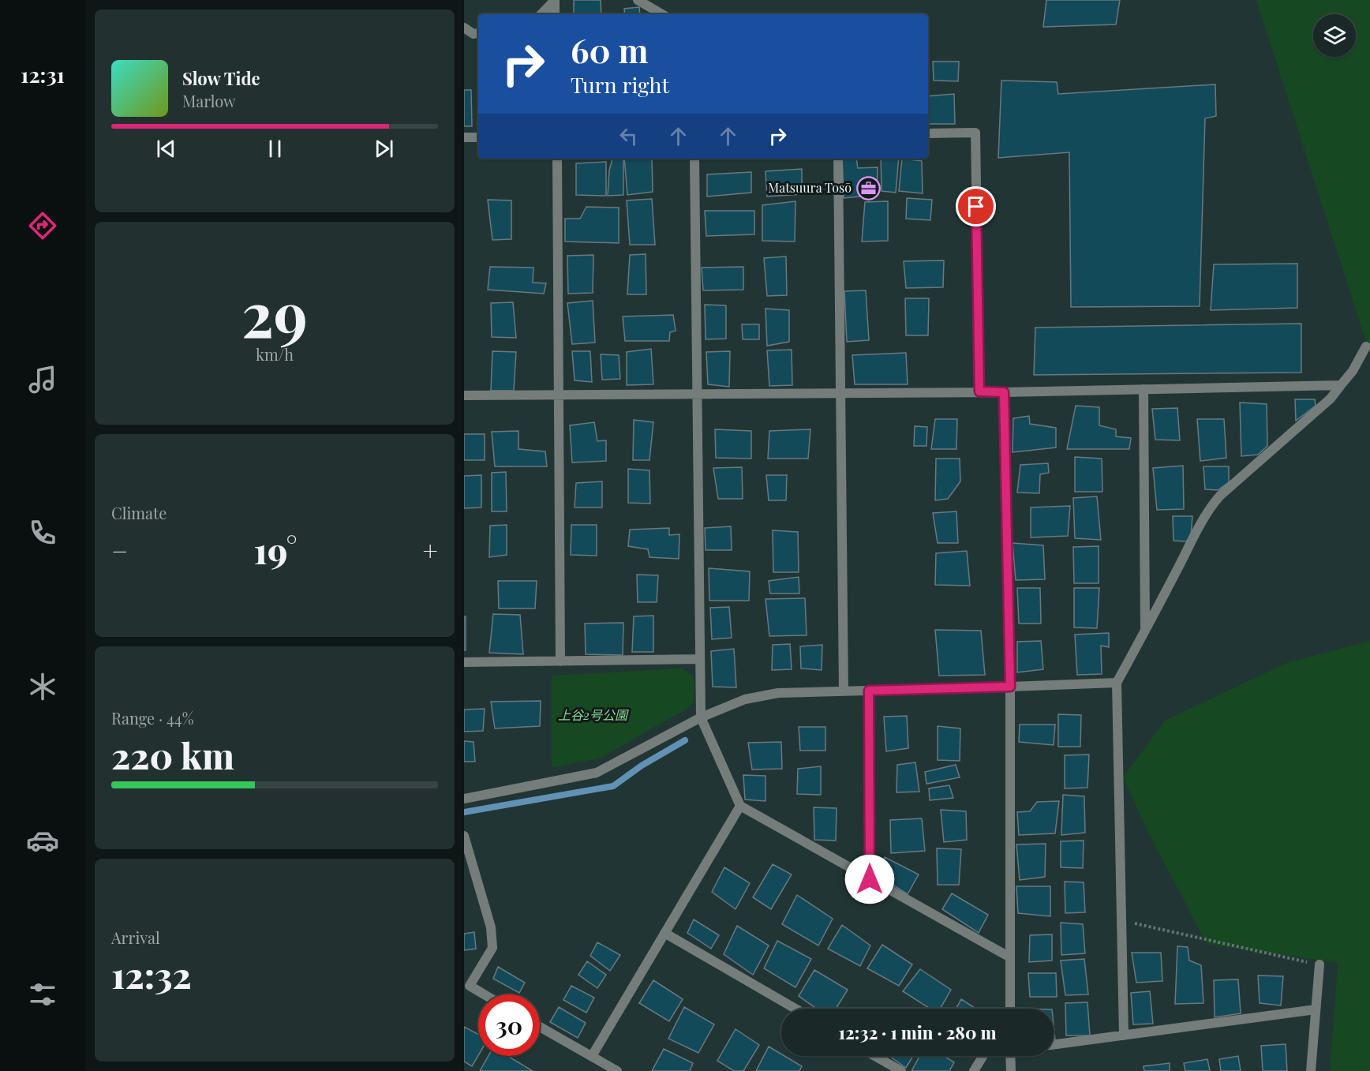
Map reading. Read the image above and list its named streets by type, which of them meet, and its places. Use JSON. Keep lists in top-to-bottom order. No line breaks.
{"parks":["上谷2号公園"],"places":{"office":["Matsuura Tosō"]},"page":{"tabs":"12:31","turn":["60 m","Turn right"],"song":["Slow Tide","Marlow"],"tile":[["29","km/h"],"Climate",["Range · 44%","220 km"],["Arrival","12:32"]],"heat":["−","19°","+"],"limit":"30","trip":"12:32 · 1 min · 280 m"}}
